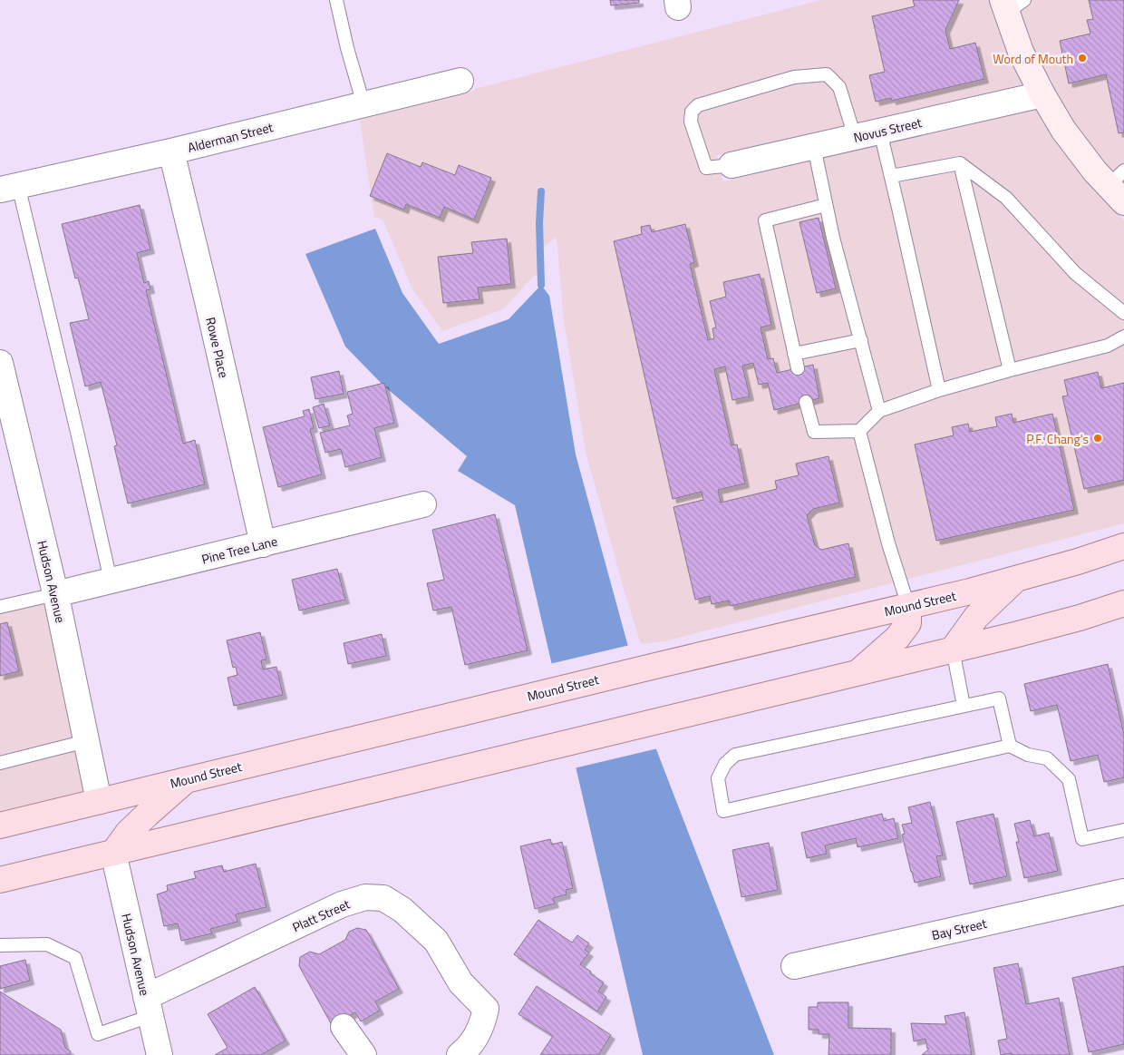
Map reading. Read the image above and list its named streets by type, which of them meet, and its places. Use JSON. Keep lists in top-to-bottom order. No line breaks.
{"streets":{"main road":["Mound Street"],"street":["Novus Street","Alderman Street","Rowe Place","Pine Tree Lane","Hudson Avenue","Platt Street","Bay Street"]},"crossings":[["Alderman Street","Rowe Place"],["Rowe Place","Pine Tree Lane"],["Pine Tree Lane","Hudson Avenue"],["Hudson Avenue","Mound Street"],["Hudson Avenue","Platt Street"]],"places":["Word of Mouth","P.F. Chang's"]}
